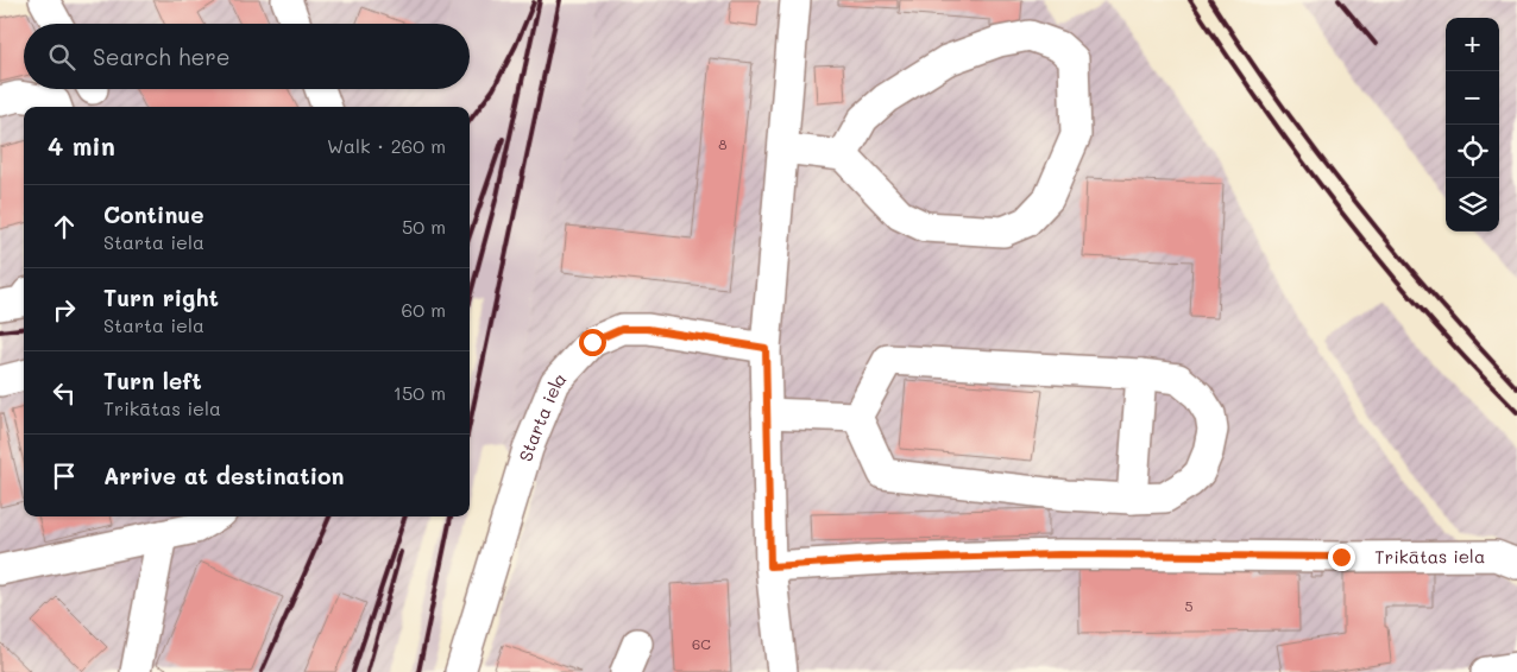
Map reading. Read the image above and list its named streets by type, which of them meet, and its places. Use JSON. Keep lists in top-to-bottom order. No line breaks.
{"streets":{"street":["Starta iela","Trikātas iela"]},"house_numbers":["8","5","6C"],"page":{"map_buttons":["+","−"],"search":"Search here","heading":["4 min","Walk · 260 m"],"list":[["Continue","Starta iela","50 m"],["Turn right","Starta iela","60 m"],["Turn left","Trikātas iela","150 m"],"Arrive at destination"]}}
